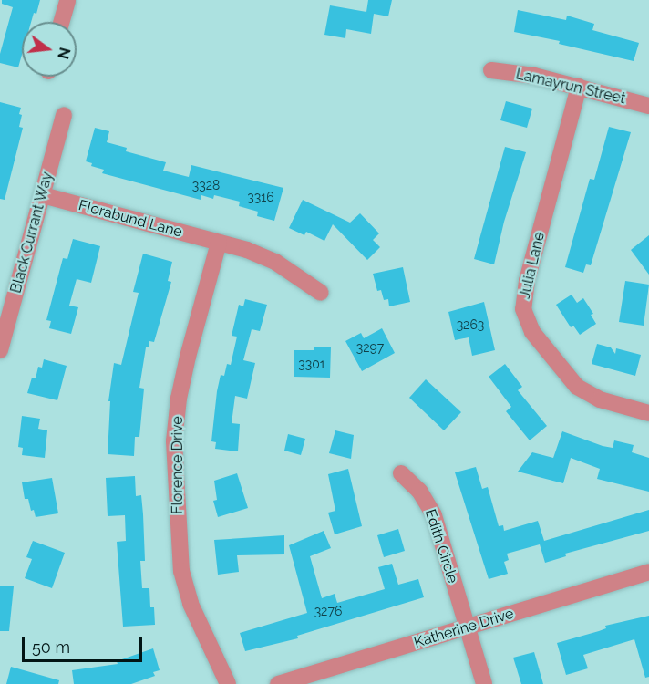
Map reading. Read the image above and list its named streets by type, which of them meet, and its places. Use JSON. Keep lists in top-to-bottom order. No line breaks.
{"streets":{"street":["Lamayrun Street","Florabund Lane","Black Currant Way","Julia Lane","Florence Drive","Edith Circle","Katherine Drive"]},"crossings":[["Lamayrun Street","Julia Lane"],["Florabund Lane","Black Currant Way"],["Florabund Lane","Florence Drive"],["Edith Circle","Katherine Drive"]],"house_numbers":["3328","3316","3263","3297","3301","3276"],"scale_bar":"50 m","north":"right"}
